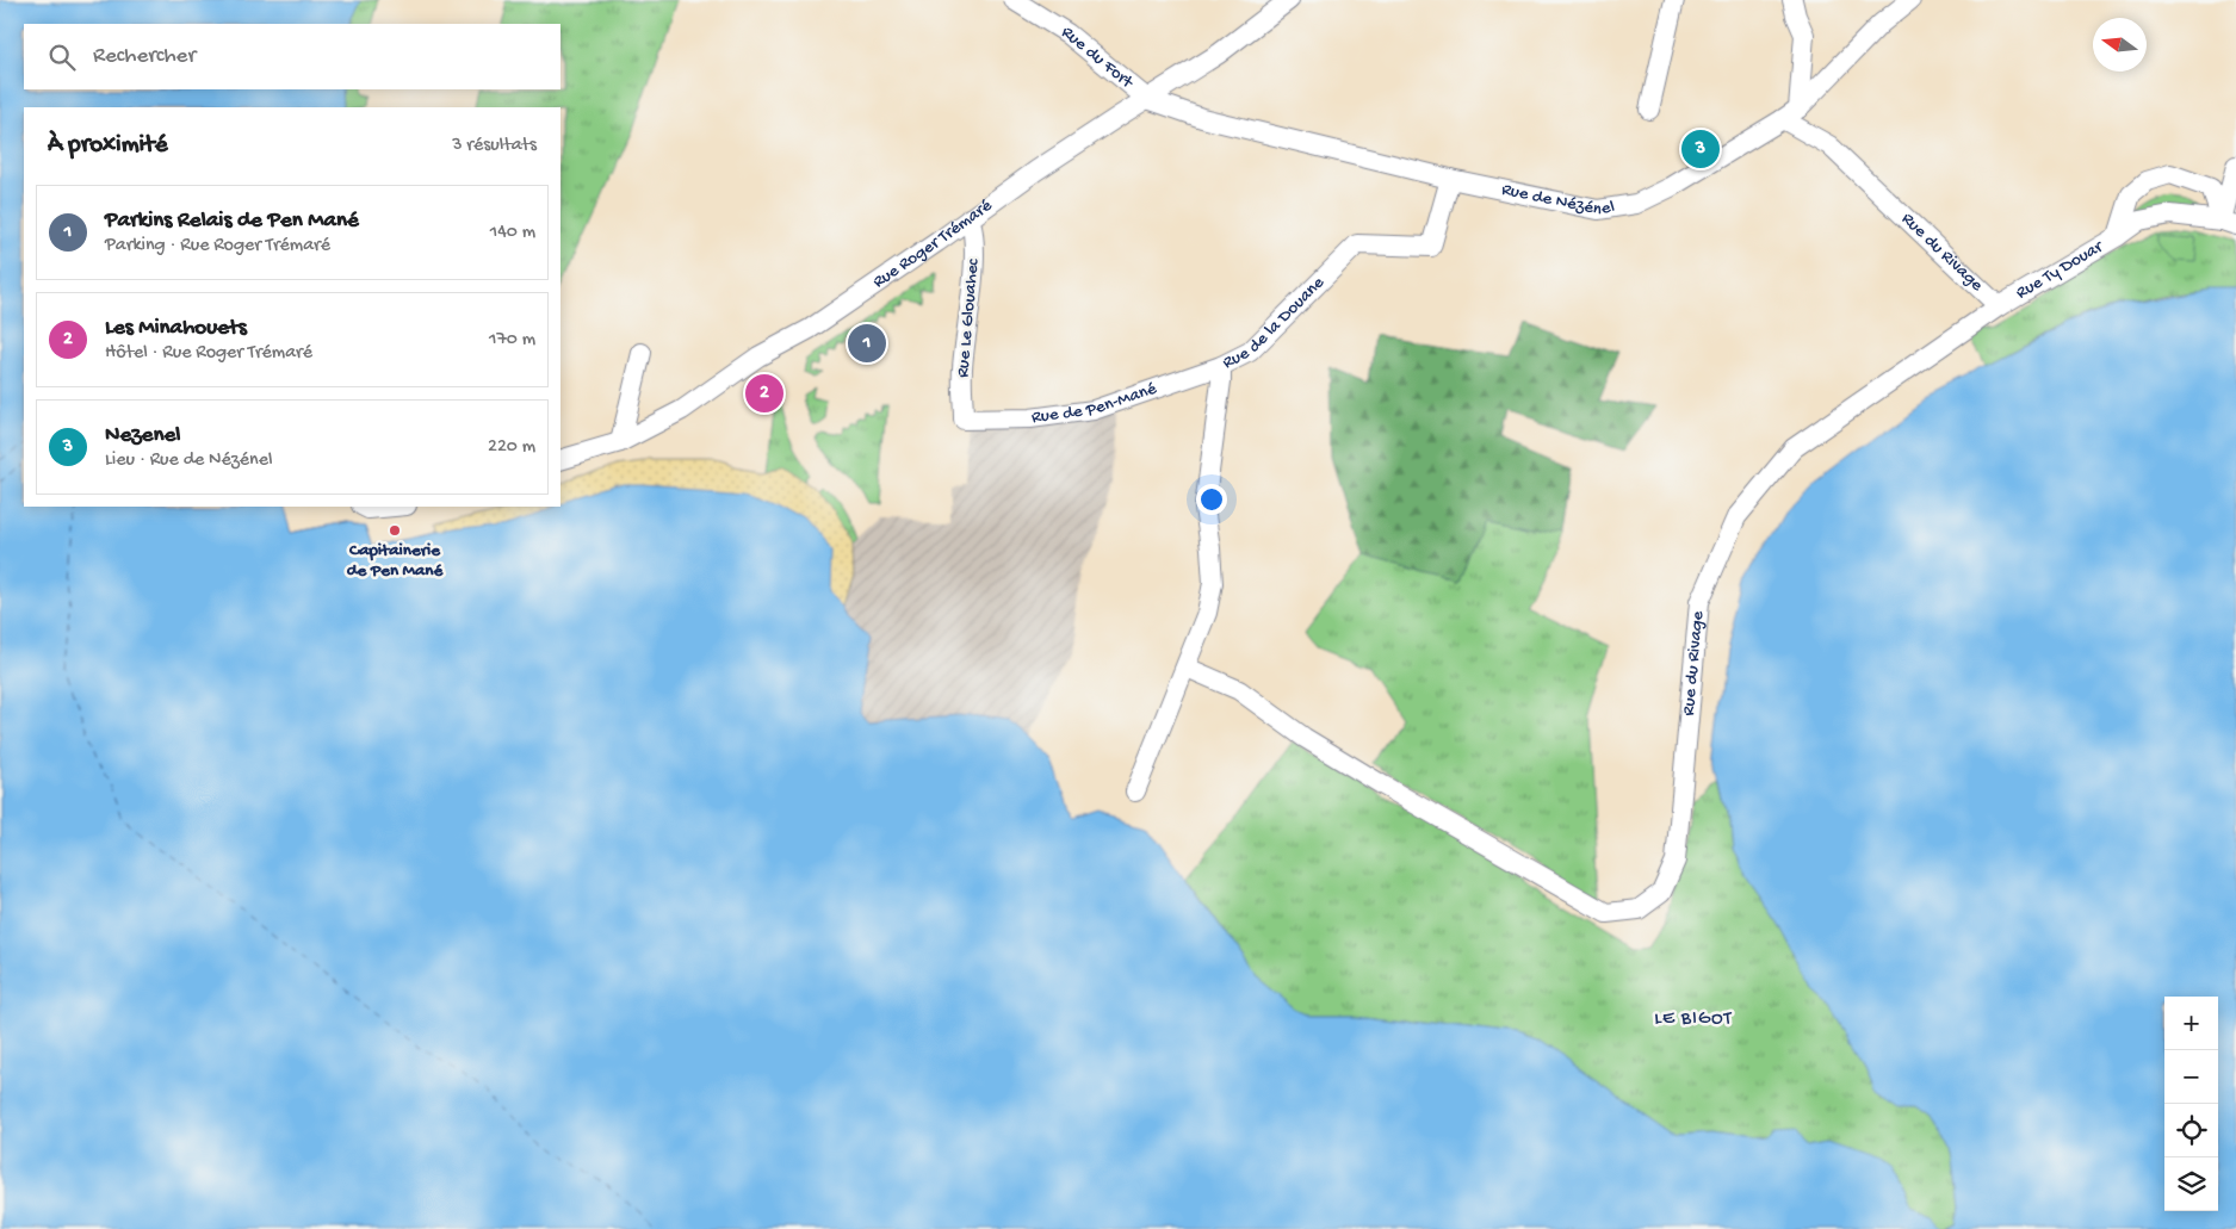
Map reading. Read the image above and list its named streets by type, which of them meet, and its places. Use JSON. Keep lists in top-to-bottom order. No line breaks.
{"streets":{"street":["Rue du Fort","Rue de Nézénel","Rue Roger Trémaré","Rue du Rivage","Rue Ty Douar","Rue Le Glouahec","Rue de la Douane","Rue de Pen-Mané"]},"crossings":[["Rue du Fort","Rue de Nézénel"],["Rue du Fort","Rue Roger Trémaré"],["Rue de Nézénel","Rue Roger Trémaré"],["Rue de Nézénel","Rue du Rivage"],["Rue de Nézénel","Rue de la Douane"],["Rue Roger Trémaré","Rue Le Glouahec"],["Rue du Rivage","Rue Ty Douar"],["Rue du Rivage","Rue de la Douane"],["Rue Le Glouahec","Rue de Pen-Mané"],["Rue de la Douane","Rue de Pen-Mané"]],"districts":["LE BIGOT"],"places":["Capitainerie de Pen Mané"],"north":"left","page":{"search":"Rechercher","heading":["À proximité","3 résultats"],"pins":["3","1","2"],"list":[{"mark":"1","name":"Parkins Relais de Pen Mané","note":"Parking · Rue Roger Trémaré","value":"140 m"},{"mark":"2","name":"Les Minahouets","note":"Hôtel · Rue Roger Trémaré","value":"170 m"},{"mark":"3","name":"Nezenel","note":"Lieu · Rue de Nézénel","value":"220 m"}],"map_buttons":["+","−"]}}
